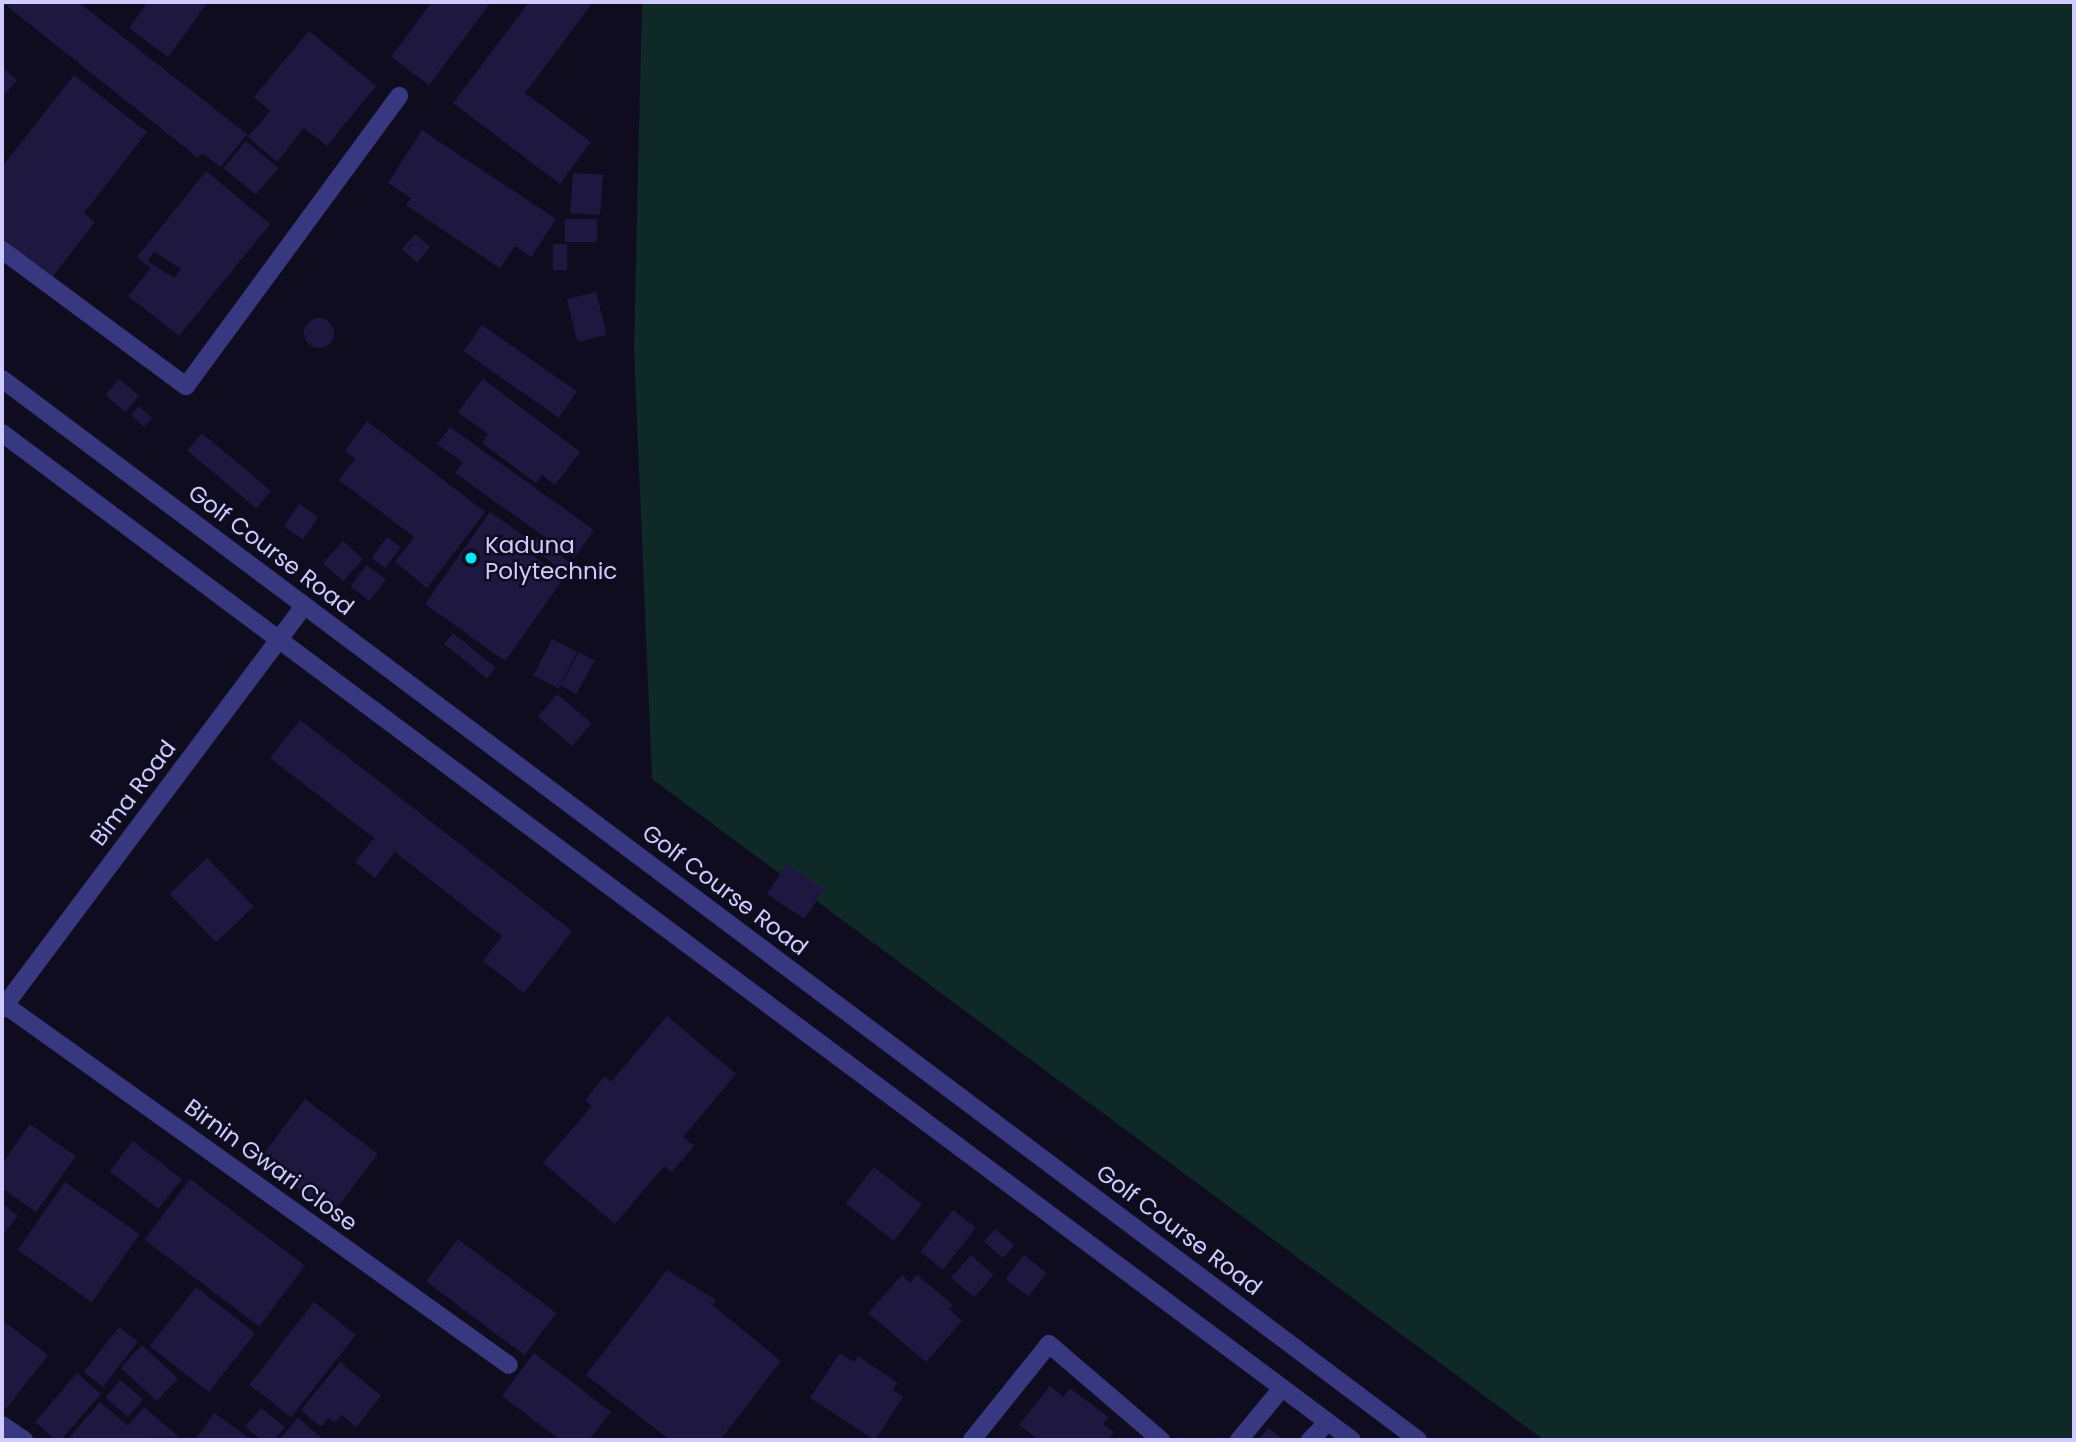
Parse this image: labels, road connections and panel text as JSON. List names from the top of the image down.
{
  "streets": {
    "street": ["Golf Course Road", "Bima Road", "Birnin Gwari Close"]
  },
  "crossings": [
    ["Golf Course Road", "Bima Road"],
    ["Bima Road", "Birnin Gwari Close"]
  ],
  "places": ["Kaduna Polytechnic"]
}
